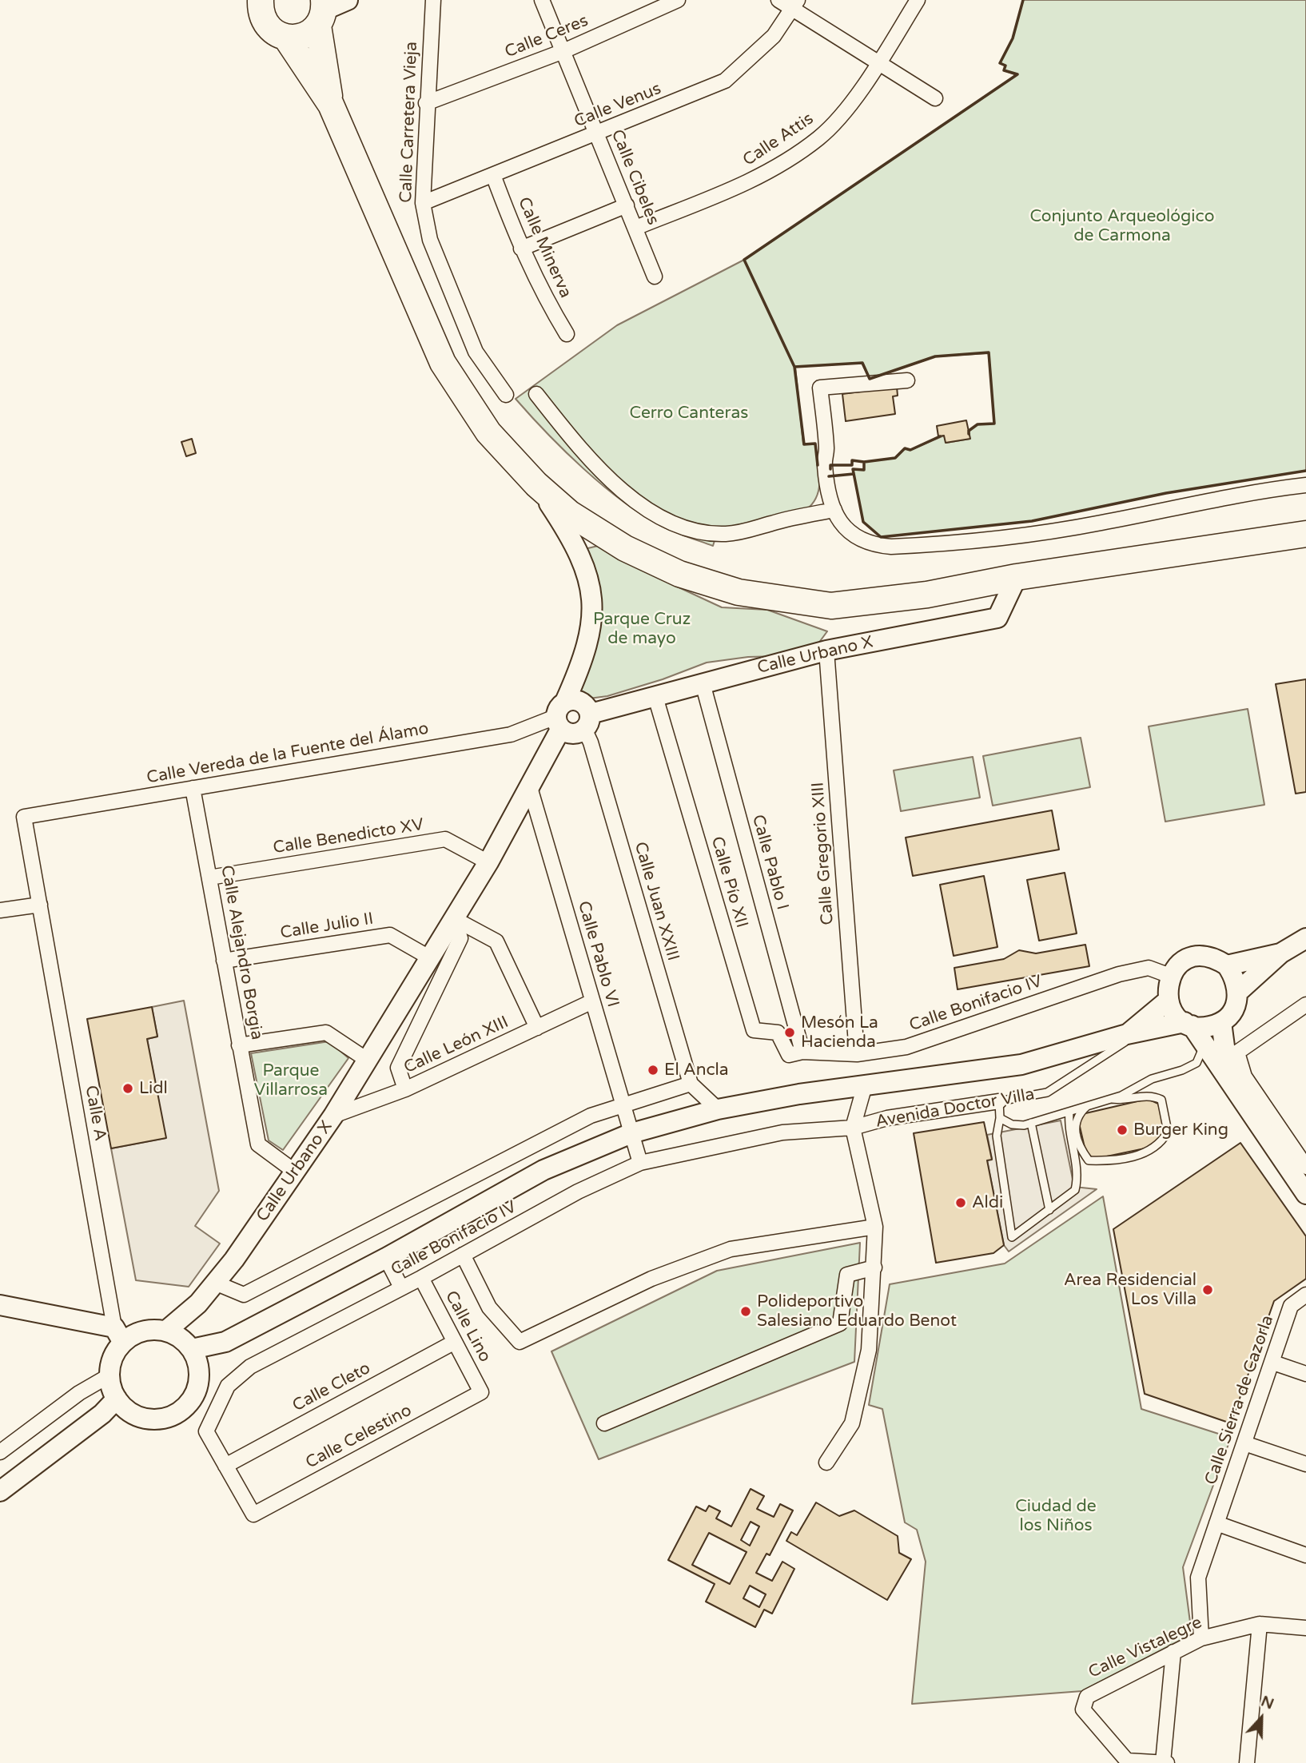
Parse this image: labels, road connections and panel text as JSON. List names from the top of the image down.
{
  "streets": {
    "street": [
      "Calle Ceres",
      "Calle Venus",
      "Calle Carretera Vieja",
      "Calle Attis",
      "Calle Cibeles",
      "Calle Minerva",
      "Calle Urbano X",
      "Calle Vereda de la Fuente del Álamo",
      "Calle Benedicto XV",
      "Calle Gregorio XIII",
      "Calle Pablo I",
      "Calle Pío XII",
      "Calle Juan XXIII",
      "Calle Julio II",
      "Calle Alejandro Borgia",
      "Calle Pablo VI",
      "Calle Bonifacio IV",
      "Calle León XIII",
      "Avenida Doctor Villa",
      "Calle A",
      "Calle Lino",
      "Calle Cleto",
      "Calle Sierra de Cazorla",
      "Calle Celestino",
      "Calle Vistalegre"
    ]
  },
  "crossings": [
    ["Calle Ceres", "Calle Carretera Vieja"],
    ["Calle Ceres", "Calle Cibeles"],
    ["Calle Venus", "Calle Carretera Vieja"],
    ["Calle Venus", "Calle Cibeles"],
    ["Calle Venus", "Calle Minerva"],
    ["Calle Attis", "Calle Cibeles"],
    ["Calle Urbano X", "Calle Vereda de la Fuente del Álamo"],
    ["Calle Urbano X", "Calle Benedicto XV"],
    ["Calle Urbano X", "Calle Gregorio XIII"],
    ["Calle Urbano X", "Calle Pablo I"],
    ["Calle Urbano X", "Calle Pío XII"],
    ["Calle Urbano X", "Calle Juan XXIII"],
    ["Calle Urbano X", "Calle Julio II"],
    ["Calle Urbano X", "Calle Alejandro Borgia"],
    ["Calle Urbano X", "Calle Pablo VI"],
    ["Calle Urbano X", "Calle León XIII"],
    ["Calle Vereda de la Fuente del Álamo", "Calle Alejandro Borgia"],
    ["Calle Vereda de la Fuente del Álamo", "Calle A"],
    ["Calle Benedicto XV", "Calle Alejandro Borgia"],
    ["Calle Gregorio XIII", "Calle Bonifacio IV"],
    ["Calle Pablo I", "Calle Pío XII"],
    ["Calle Pablo I", "Calle Bonifacio IV"],
    ["Calle Pío XII", "Calle Bonifacio IV"],
    ["Calle Julio II", "Calle Alejandro Borgia"],
    ["Calle Pablo VI", "Calle Bonifacio IV"],
    ["Calle Pablo VI", "Calle León XIII"],
    ["Calle Bonifacio IV", "Avenida Doctor Villa"],
    ["Calle Bonifacio IV", "Calle Lino"],
    ["Calle Bonifacio IV", "Calle Cleto"],
    ["Calle Bonifacio IV", "Calle Celestino"],
    ["Calle Lino", "Calle Cleto"],
    ["Calle Lino", "Calle Celestino"],
    ["Calle Sierra de Cazorla", "Calle Vistalegre"]
  ],
  "parks": [
    "Conjunto Arqueológico de Carmona",
    "Cerro Canteras",
    "Parque Cruz de mayo",
    "Parque Villarrosa",
    "Ciudad de los Niños"
  ],
  "places": [
    "Mesón La Hacienda",
    "El Ancla",
    "Lidl",
    "Burger King",
    "Aldi",
    "Area Residencial Los Villa",
    "Polideportivo Salesiano Eduardo Benot"
  ],
  "north": "top"
}
